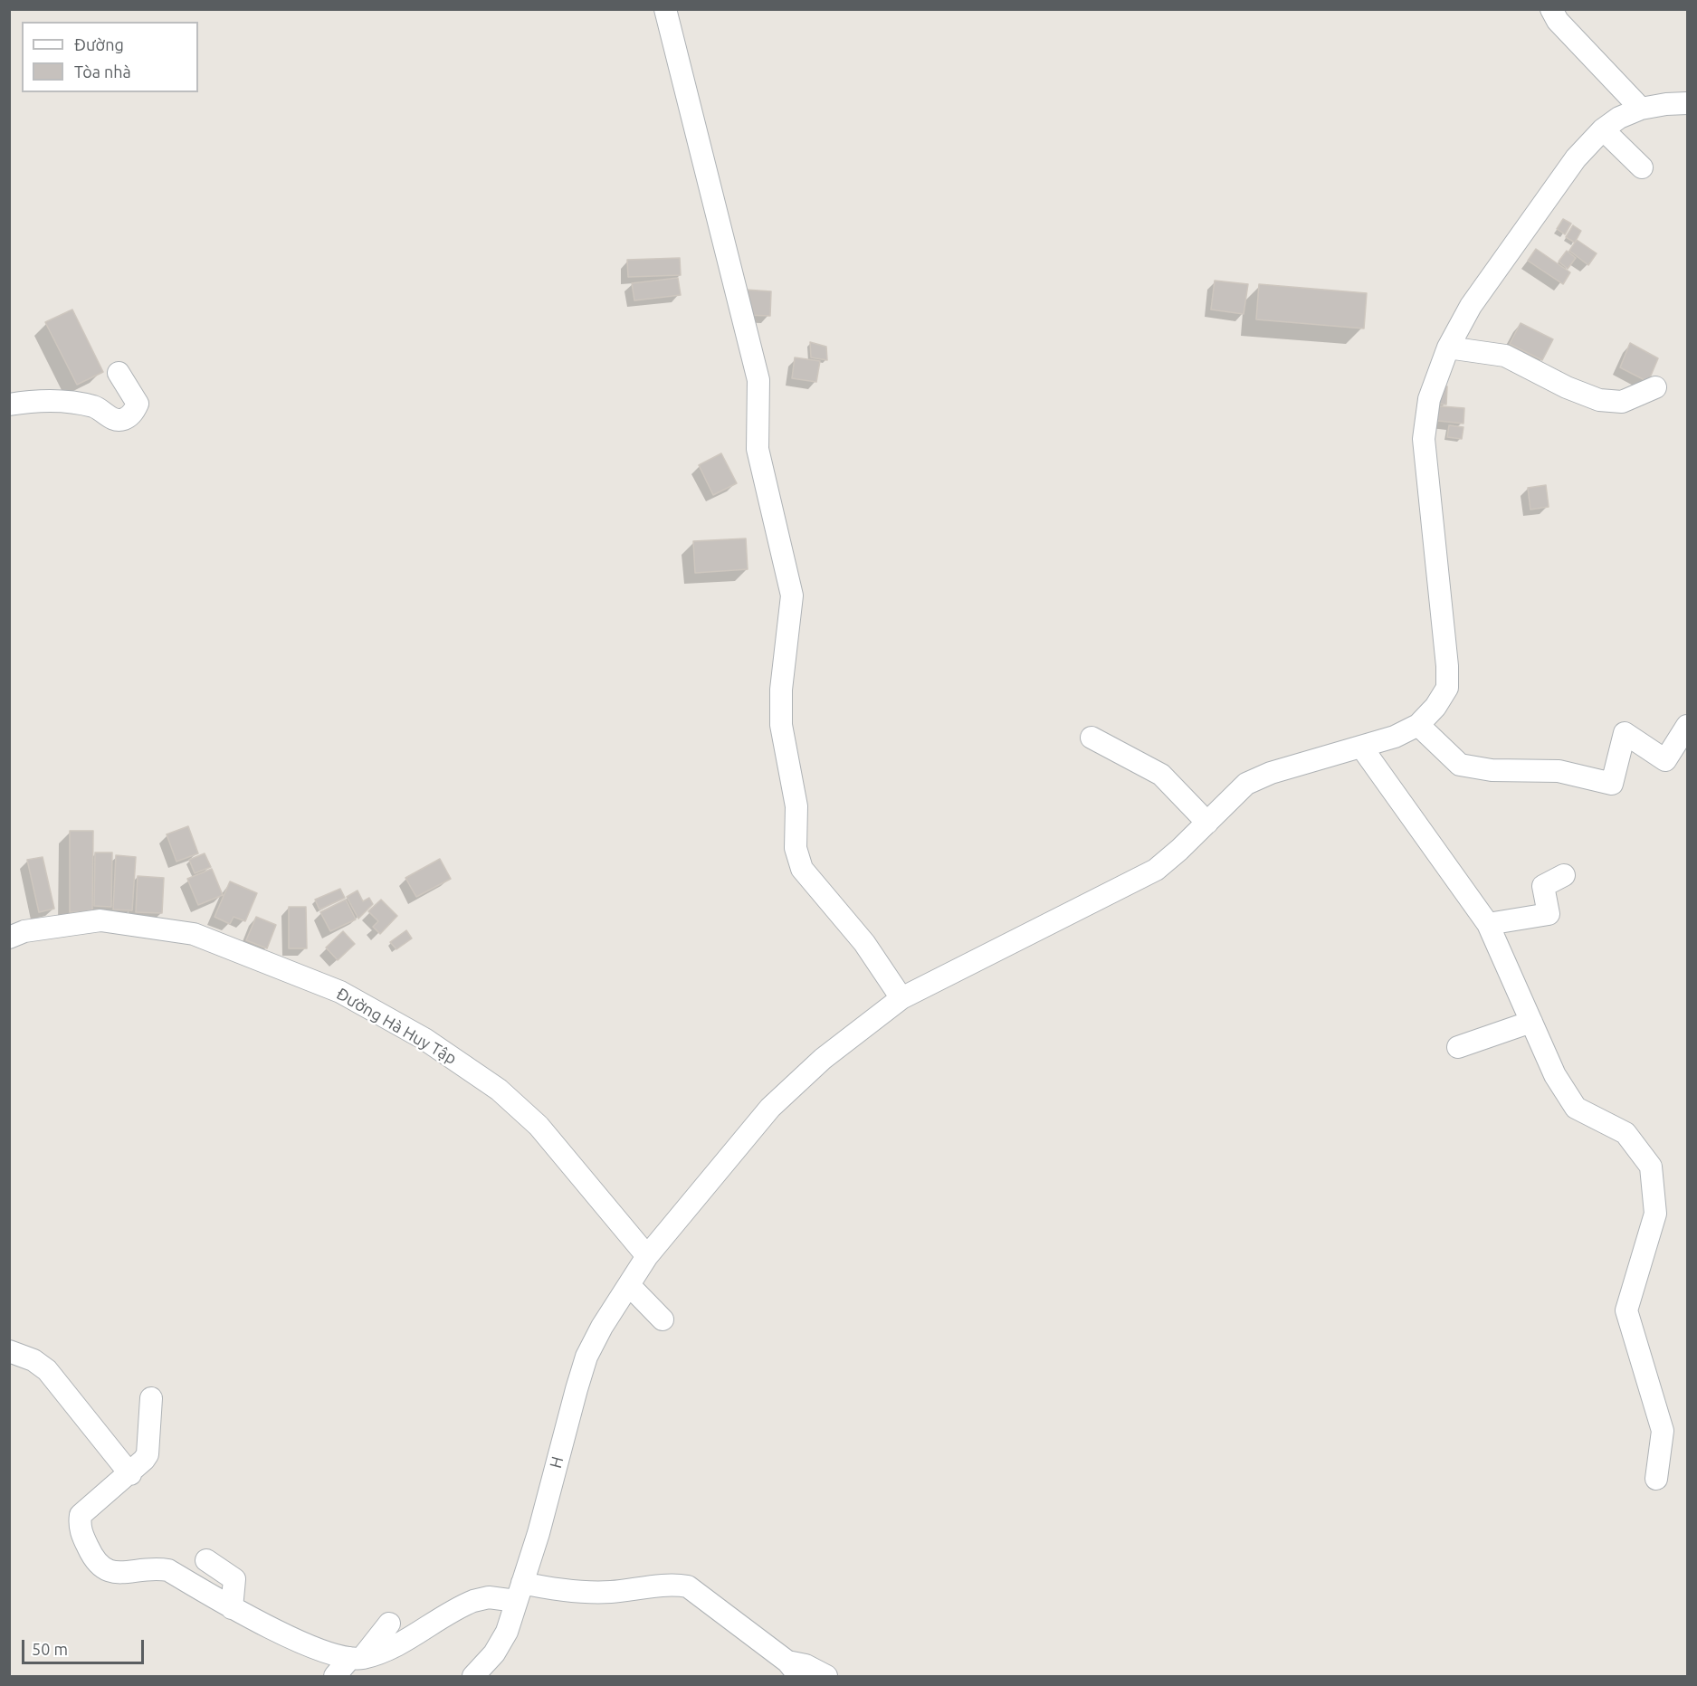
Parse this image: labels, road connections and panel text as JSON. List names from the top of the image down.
{
  "streets": {
    "street": ["Đường Hà Huy Tập", "H"]
  },
  "crossings": [
    ["Đường Hà Huy Tập", "H"]
  ],
  "legend": ["Đường", "Tòa nhà"],
  "scale_bar": "50 m"
}
